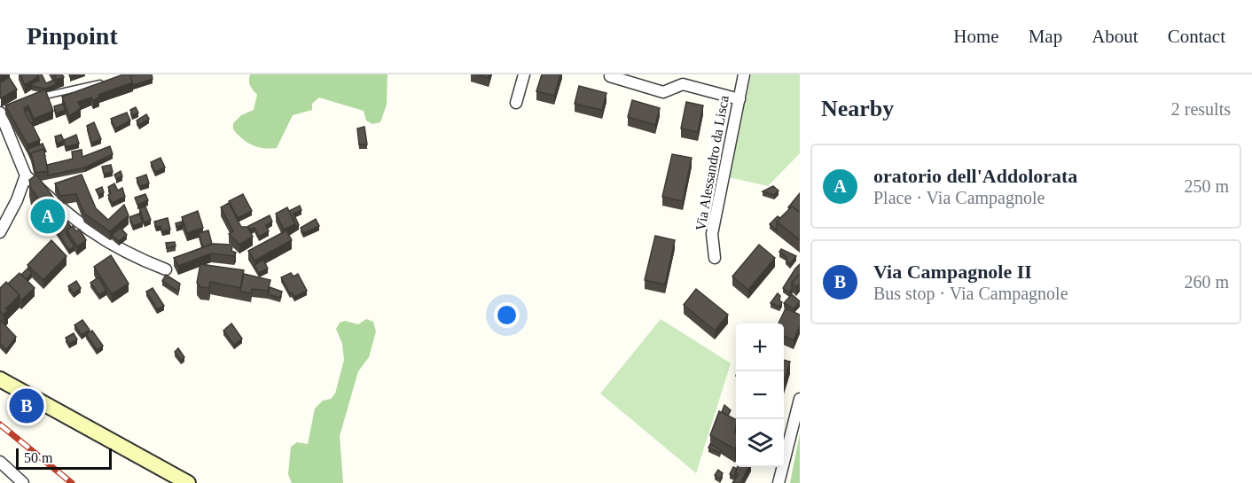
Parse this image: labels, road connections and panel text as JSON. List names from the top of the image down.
{
  "streets": {
    "street": ["Via Alessandro da Lisca"]
  },
  "scale_bar": "50 m",
  "page": {
    "header": "Pinpoint",
    "nav": [
      "Home",
      "Map",
      "About",
      "Contact"
    ],
    "heading": ["Nearby", "2 results"],
    "list": [
      {
        "mark": "A",
        "name": "oratorio dell'Addolorata",
        "note": "Place · Via Campagnole",
        "value": "250 m"
      },
      {
        "mark": "B",
        "name": "Via Campagnole II",
        "note": "Bus stop · Via Campagnole",
        "value": "260 m"
      }
    ],
    "pins": ["A", "B"],
    "map_buttons": ["+", "−"],
    "scale": "50 m"
  }
}
